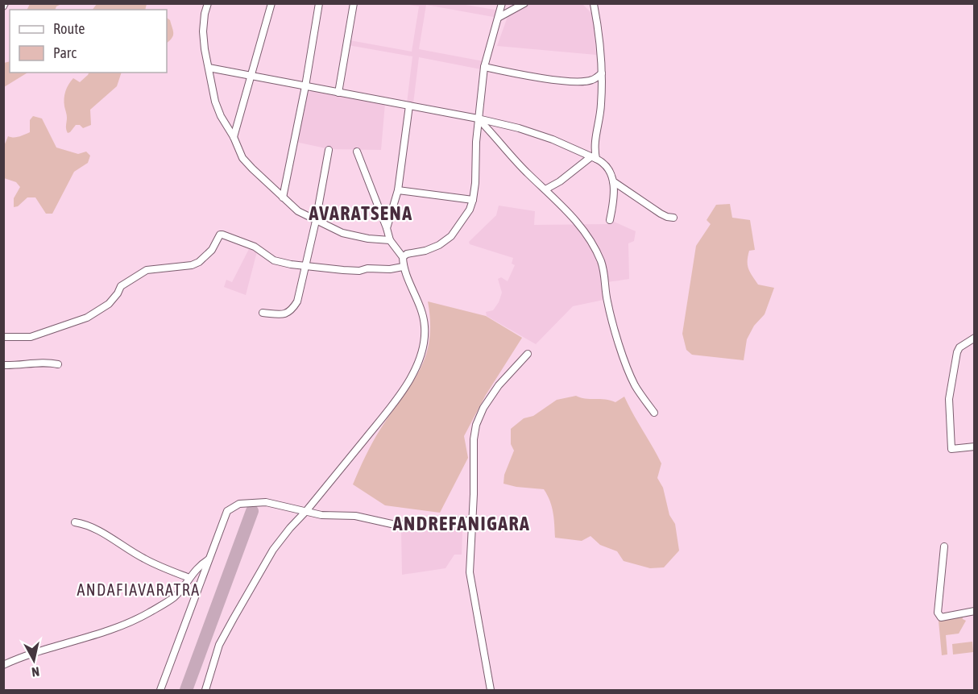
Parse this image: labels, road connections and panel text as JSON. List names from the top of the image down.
{
  "districts": ["AVARATSENA", "ANDREFANIGARA", "ANDAFIAVARATRA"],
  "legend": ["Route", "Parc"],
  "north": "bottom"
}
